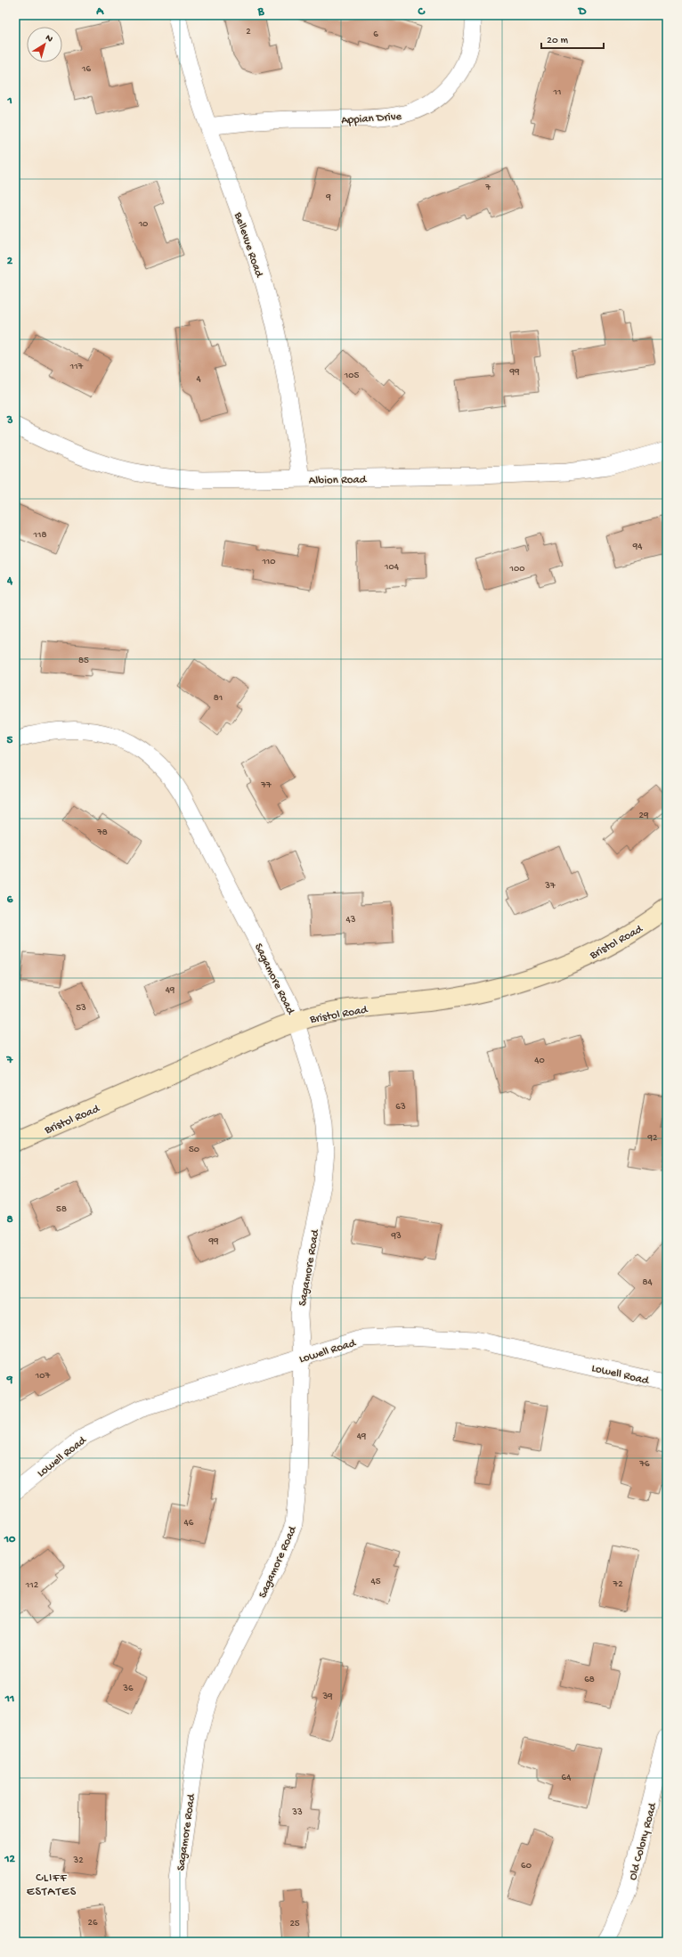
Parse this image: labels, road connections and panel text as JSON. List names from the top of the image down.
{
  "streets": {
    "street": [
      "Appian Drive",
      "Bellevue Road",
      "Albion Road",
      "Bristol Road",
      "Sagamore Road",
      "Lowell Road",
      "Old Colony Road"
    ]
  },
  "crossings": [
    ["Appian Drive", "Bellevue Road"],
    ["Bellevue Road", "Albion Road"],
    ["Bristol Road", "Sagamore Road"],
    ["Sagamore Road", "Lowell Road"]
  ],
  "districts": ["CLIFF ESTATES"],
  "house_numbers": [
    "2",
    "6",
    "16",
    "11",
    "7",
    "9",
    "10",
    "117",
    "99",
    "105",
    "4",
    "118",
    "94",
    "110",
    "104",
    "100",
    "85",
    "81",
    "77",
    "29",
    "78",
    "37",
    "43",
    "49",
    "53",
    "40",
    "63",
    "92",
    "50",
    "58",
    "93",
    "99",
    "84",
    "107",
    "49",
    "76",
    "46",
    "45",
    "72",
    "112",
    "68",
    "36",
    "39",
    "64",
    "33",
    "32",
    "60",
    "26",
    "25"
  ],
  "scale_bar": "20 m",
  "north": "top right",
  "grid": {
    "columns": [
      "A",
      "B",
      "C",
      "D"
    ],
    "rows": [
      "1",
      "2",
      "3",
      "4",
      "5",
      "6",
      "7",
      "8",
      "9",
      "10",
      "11",
      "12"
    ]
  }
}
